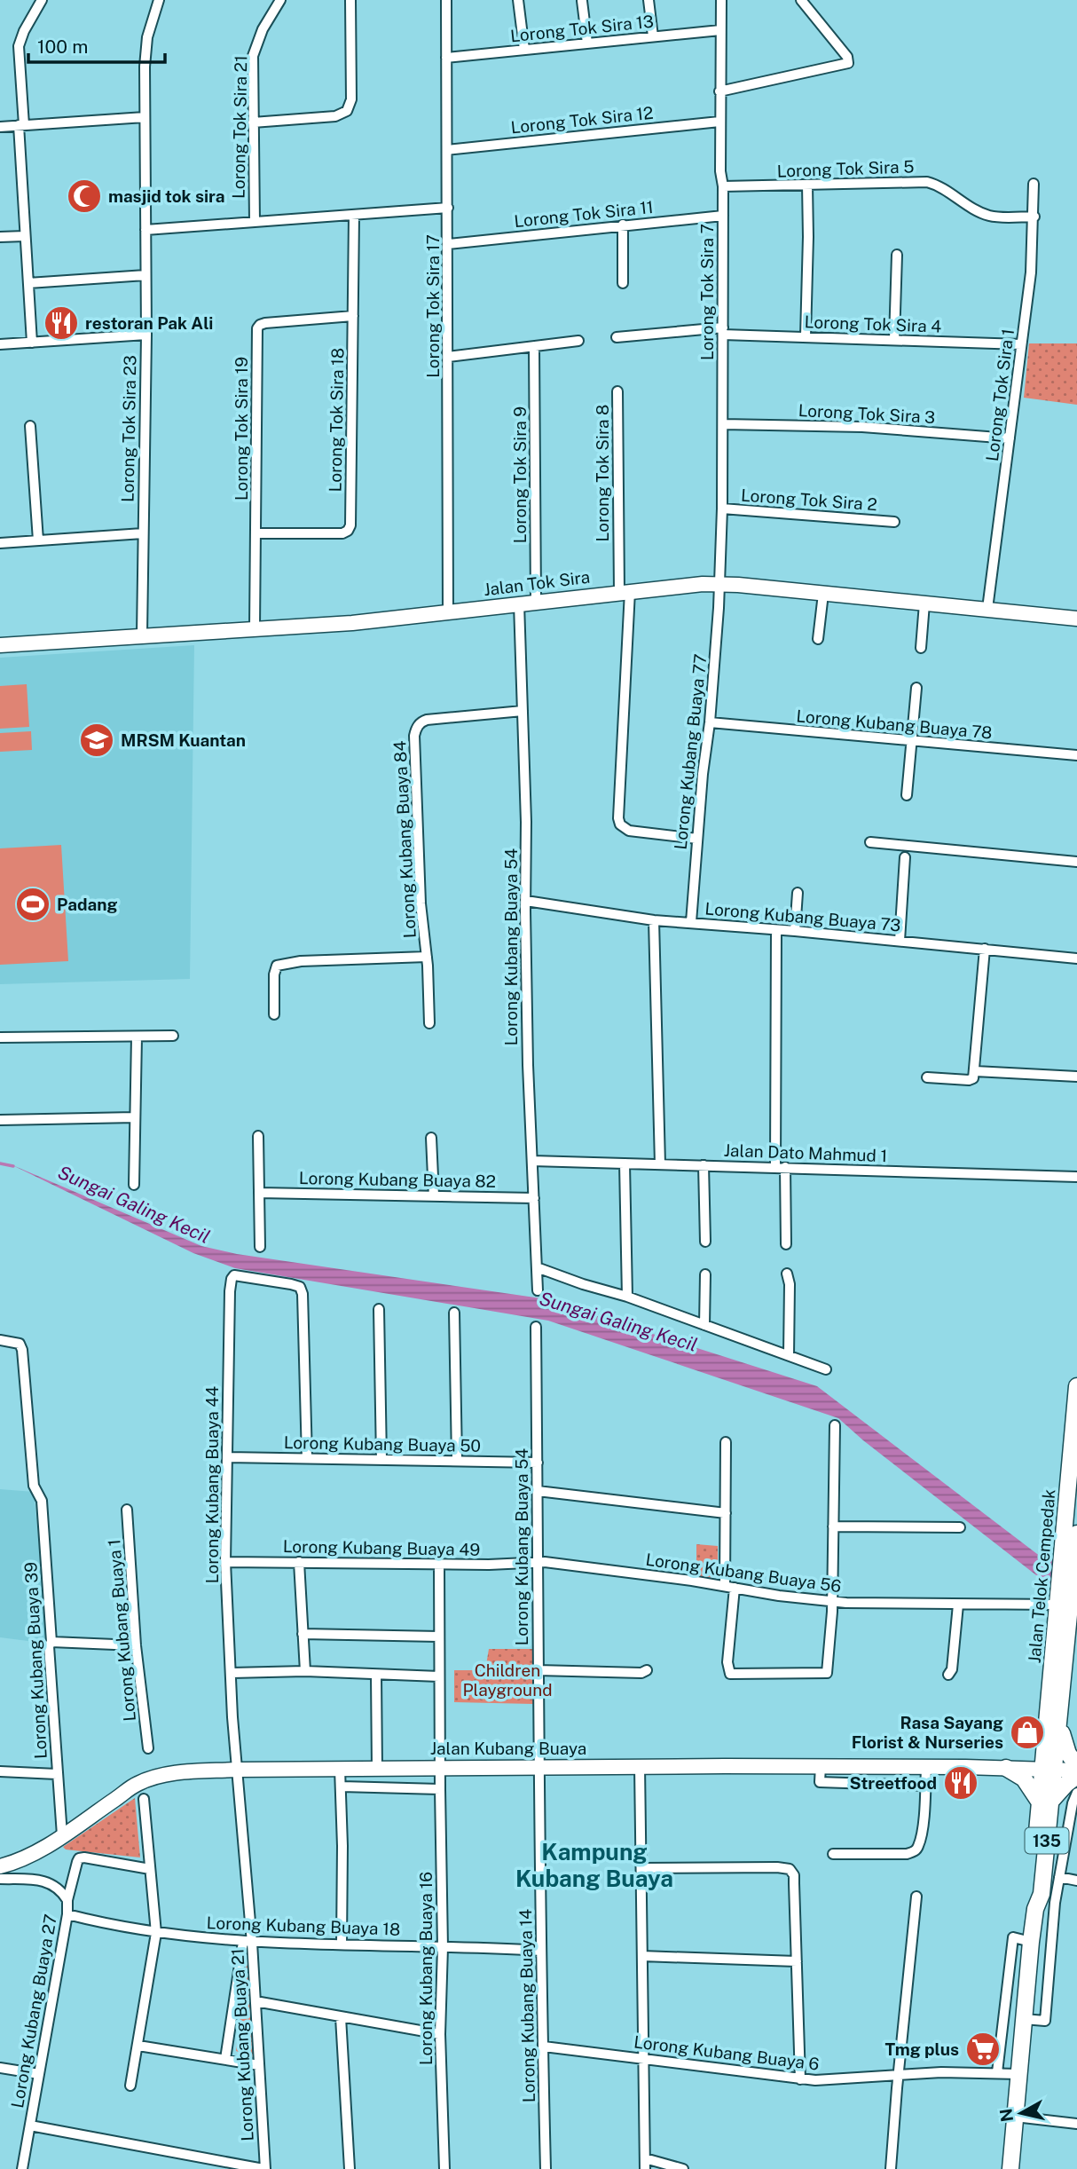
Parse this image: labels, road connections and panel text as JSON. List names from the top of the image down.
{
  "streets": {
    "main road": ["Jalan Telok Cempedak", "135"],
    "street": [
      "Lorong Tok Sira 13",
      "Lorong Tok Sira 12",
      "Lorong Tok Sira 21",
      "Lorong Tok Sira 5",
      "Lorong Tok Sira 11",
      "Lorong Tok Sira 7",
      "Lorong Tok Sira 17",
      "Lorong Tok Sira 4",
      "Lorong Tok Sira 1",
      "Lorong Tok Sira 3",
      "Lorong Tok Sira 18",
      "Lorong Tok Sira 23",
      "Lorong Tok Sira 19",
      "Lorong Tok Sira 8",
      "Lorong Tok Sira 9",
      "Lorong Tok Sira 2",
      "Jalan Tok Sira",
      "Lorong Kubang Buaya 78",
      "Lorong Kubang Buaya 77",
      "Lorong Kubang Buaya 84",
      "Lorong Kubang Buaya 73",
      "Lorong Kubang Buaya 54",
      "Jalan Dato Mahmud 1",
      "Lorong Kubang Buaya 82",
      "Lorong Kubang Buaya 50",
      "Lorong Kubang Buaya 44",
      "Lorong Kubang Buaya 49",
      "Lorong Kubang Buaya 56",
      "Lorong Kubang Buaya 1",
      "Lorong Kubang Buaya 39",
      "Jalan Kubang Buaya",
      "Lorong Kubang Buaya 18",
      "Lorong Kubang Buaya 16",
      "Lorong Kubang Buaya 14",
      "Lorong Kubang Buaya 27",
      "Lorong Kubang Buaya 21",
      "Lorong Kubang Buaya 6"
    ]
  },
  "crossings": [
    ["Lorong Tok Sira 13", "Lorong Tok Sira 7"],
    ["Lorong Tok Sira 13", "Lorong Tok Sira 17"],
    ["Lorong Tok Sira 12", "Lorong Tok Sira 7"],
    ["Lorong Tok Sira 12", "Lorong Tok Sira 17"],
    ["Lorong Tok Sira 5", "Lorong Tok Sira 7"],
    ["Lorong Tok Sira 5", "Lorong Tok Sira 1"],
    ["Lorong Tok Sira 11", "Lorong Tok Sira 7"],
    ["Lorong Tok Sira 11", "Lorong Tok Sira 17"],
    ["Lorong Tok Sira 7", "Lorong Tok Sira 4"],
    ["Lorong Tok Sira 7", "Lorong Tok Sira 3"],
    ["Lorong Tok Sira 7", "Lorong Tok Sira 2"],
    ["Lorong Tok Sira 7", "Jalan Tok Sira"],
    ["Lorong Tok Sira 7", "Lorong Kubang Buaya 77"],
    ["Lorong Tok Sira 17", "Jalan Tok Sira"],
    ["Lorong Tok Sira 4", "Lorong Tok Sira 1"],
    ["Lorong Tok Sira 1", "Lorong Tok Sira 3"],
    ["Lorong Tok Sira 1", "Jalan Tok Sira"],
    ["Lorong Tok Sira 18", "Lorong Tok Sira 19"],
    ["Lorong Tok Sira 23", "Jalan Tok Sira"],
    ["Lorong Tok Sira 19", "Jalan Tok Sira"],
    ["Lorong Tok Sira 8", "Jalan Tok Sira"],
    ["Lorong Tok Sira 8", "Lorong Kubang Buaya 77"],
    ["Lorong Tok Sira 9", "Jalan Tok Sira"],
    ["Jalan Tok Sira", "Lorong Kubang Buaya 77"],
    ["Jalan Tok Sira", "Lorong Kubang Buaya 54"],
    ["Lorong Kubang Buaya 78", "Lorong Kubang Buaya 77"],
    ["Lorong Kubang Buaya 77", "Lorong Kubang Buaya 73"],
    ["Lorong Kubang Buaya 84", "Lorong Kubang Buaya 54"],
    ["Lorong Kubang Buaya 73", "Lorong Kubang Buaya 54"],
    ["Lorong Kubang Buaya 54", "Jalan Dato Mahmud 1"],
    ["Lorong Kubang Buaya 54", "Lorong Kubang Buaya 82"],
    ["Lorong Kubang Buaya 54", "Lorong Kubang Buaya 50"],
    ["Lorong Kubang Buaya 54", "Lorong Kubang Buaya 49"],
    ["Lorong Kubang Buaya 54", "Lorong Kubang Buaya 56"],
    ["Lorong Kubang Buaya 54", "Jalan Kubang Buaya"],
    ["Lorong Kubang Buaya 54", "Lorong Kubang Buaya 14"],
    ["Lorong Kubang Buaya 50", "Lorong Kubang Buaya 44"],
    ["Lorong Kubang Buaya 44", "Lorong Kubang Buaya 49"],
    ["Lorong Kubang Buaya 44", "Jalan Kubang Buaya"],
    ["Lorong Kubang Buaya 44", "Lorong Kubang Buaya 21"],
    ["Lorong Kubang Buaya 49", "Lorong Kubang Buaya 56"],
    ["Lorong Kubang Buaya 49", "Lorong Kubang Buaya 16"],
    ["Lorong Kubang Buaya 56", "Jalan Telok Cempedak"],
    ["Jalan Telok Cempedak", "Jalan Kubang Buaya"],
    ["Jalan Telok Cempedak", "135"],
    ["Lorong Kubang Buaya 39", "Jalan Kubang Buaya"],
    ["Jalan Kubang Buaya", "135"],
    ["Jalan Kubang Buaya", "Lorong Kubang Buaya 16"],
    ["Jalan Kubang Buaya", "Lorong Kubang Buaya 14"],
    ["Jalan Kubang Buaya", "Lorong Kubang Buaya 21"],
    ["135", "Lorong Kubang Buaya 6"],
    ["Lorong Kubang Buaya 18", "Lorong Kubang Buaya 16"],
    ["Lorong Kubang Buaya 18", "Lorong Kubang Buaya 14"],
    ["Lorong Kubang Buaya 18", "Lorong Kubang Buaya 27"],
    ["Lorong Kubang Buaya 18", "Lorong Kubang Buaya 21"],
    ["Lorong Kubang Buaya 14", "Lorong Kubang Buaya 6"]
  ],
  "districts": ["Kampung Kubang Buaya"],
  "water": ["Sungai Galing Kecil"],
  "parks": ["Children Playground"],
  "places": {
    "mosque": ["masjid tok sira"],
    "restaurant": ["restoran Pak Ali", "Streetfood"],
    "school or university": ["MRSM Kuantan"],
    "sports": ["Padang"],
    "shop": ["Rasa Sayang Florist & Nurseries"],
    "supermarket": ["Tmg plus"]
  },
  "scale_bar": "100 m",
  "north": "left"
}
